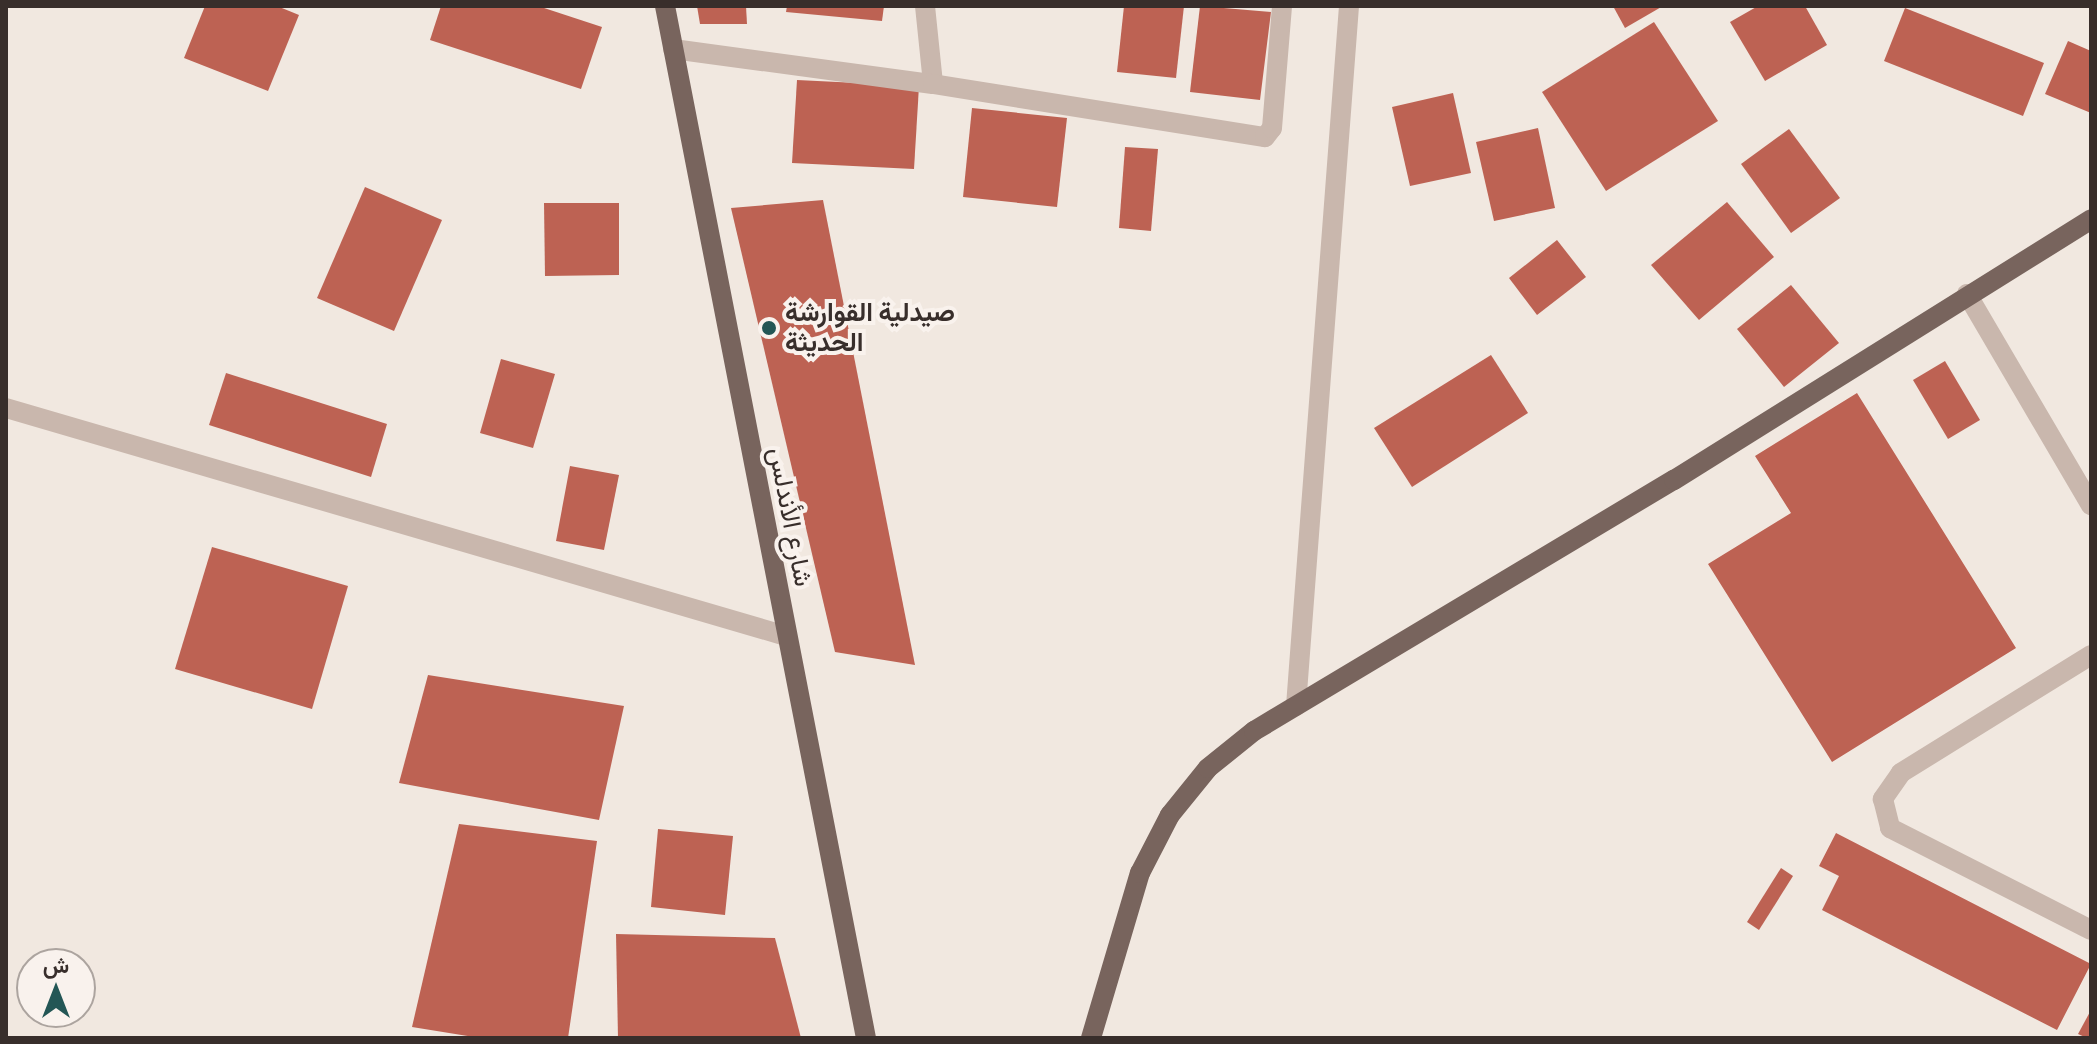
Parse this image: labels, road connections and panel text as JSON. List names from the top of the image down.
{
  "streets": {
    "main road": ["شارع الأندلس"]
  },
  "places": ["صيدلية القوارشة الحديثة"],
  "north": "top"
}
